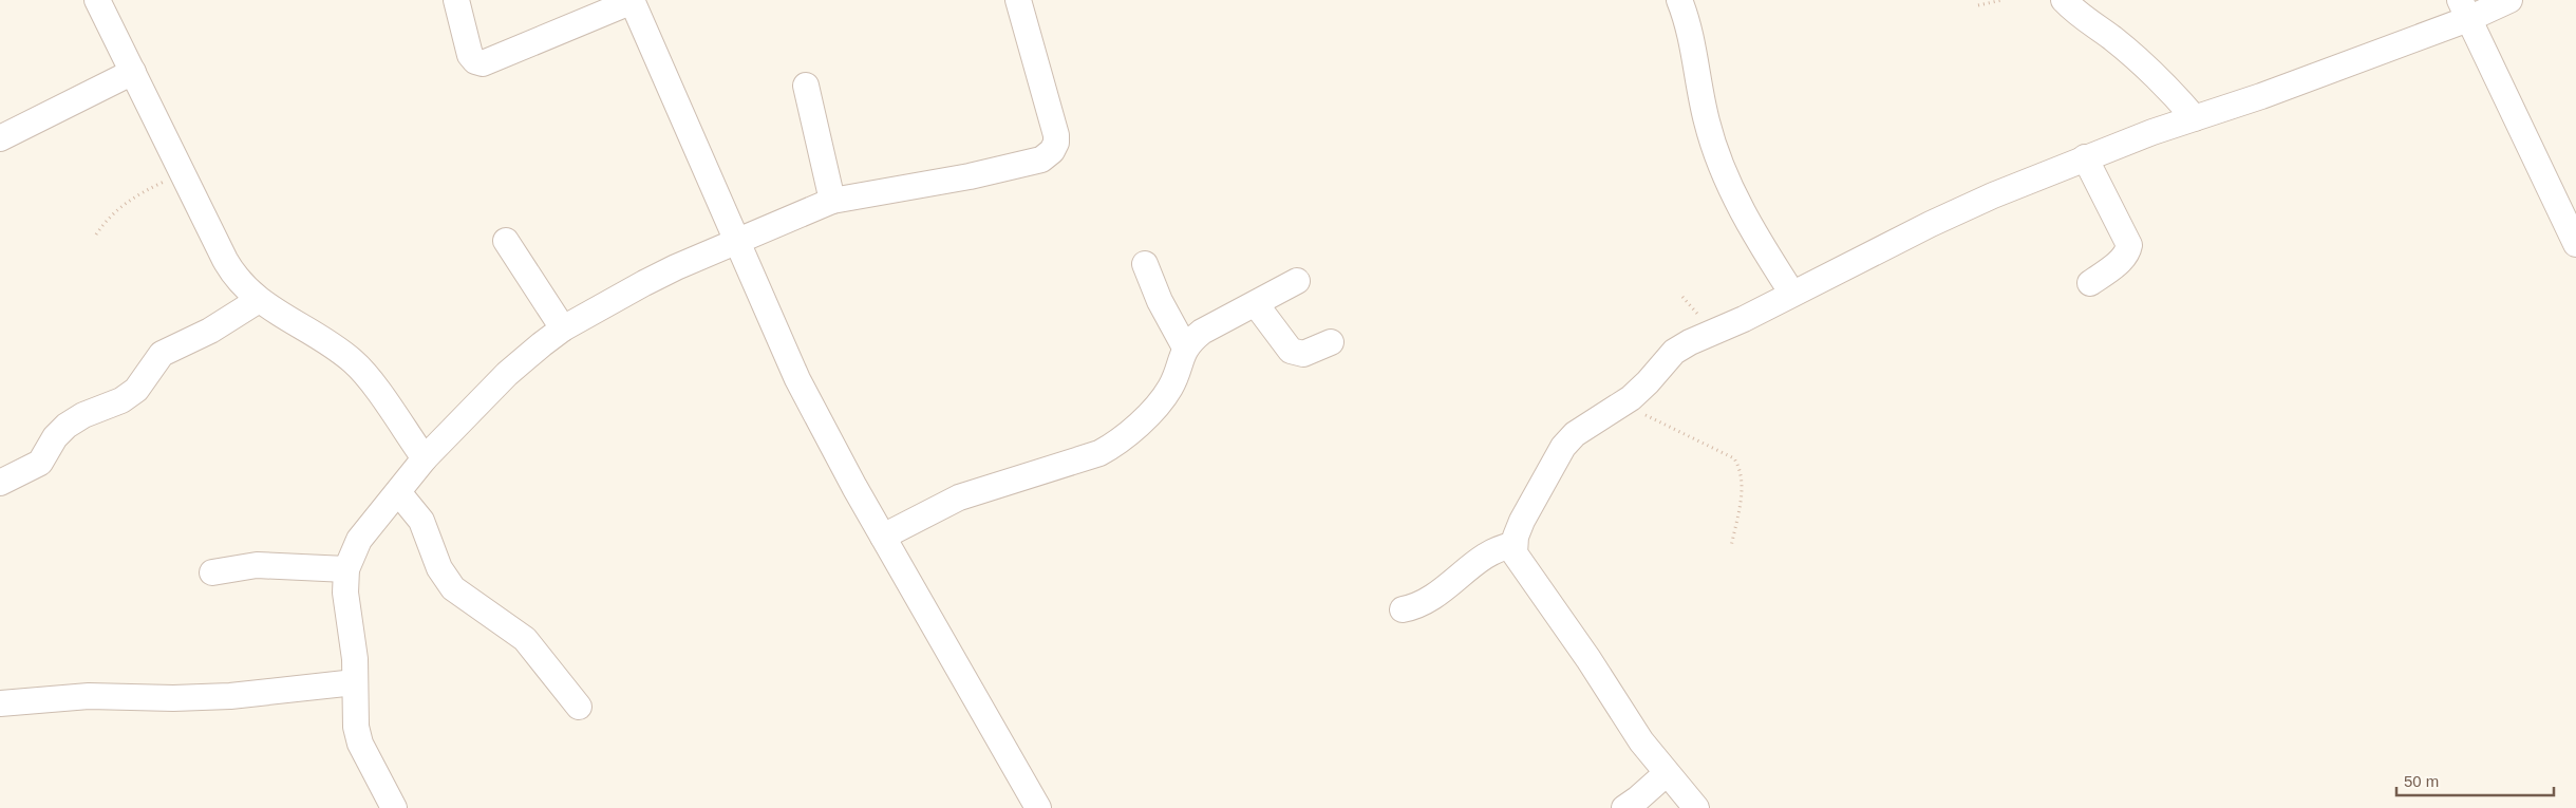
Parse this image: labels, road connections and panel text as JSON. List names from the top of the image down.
{
  "scale_bar": "50 m"
}
